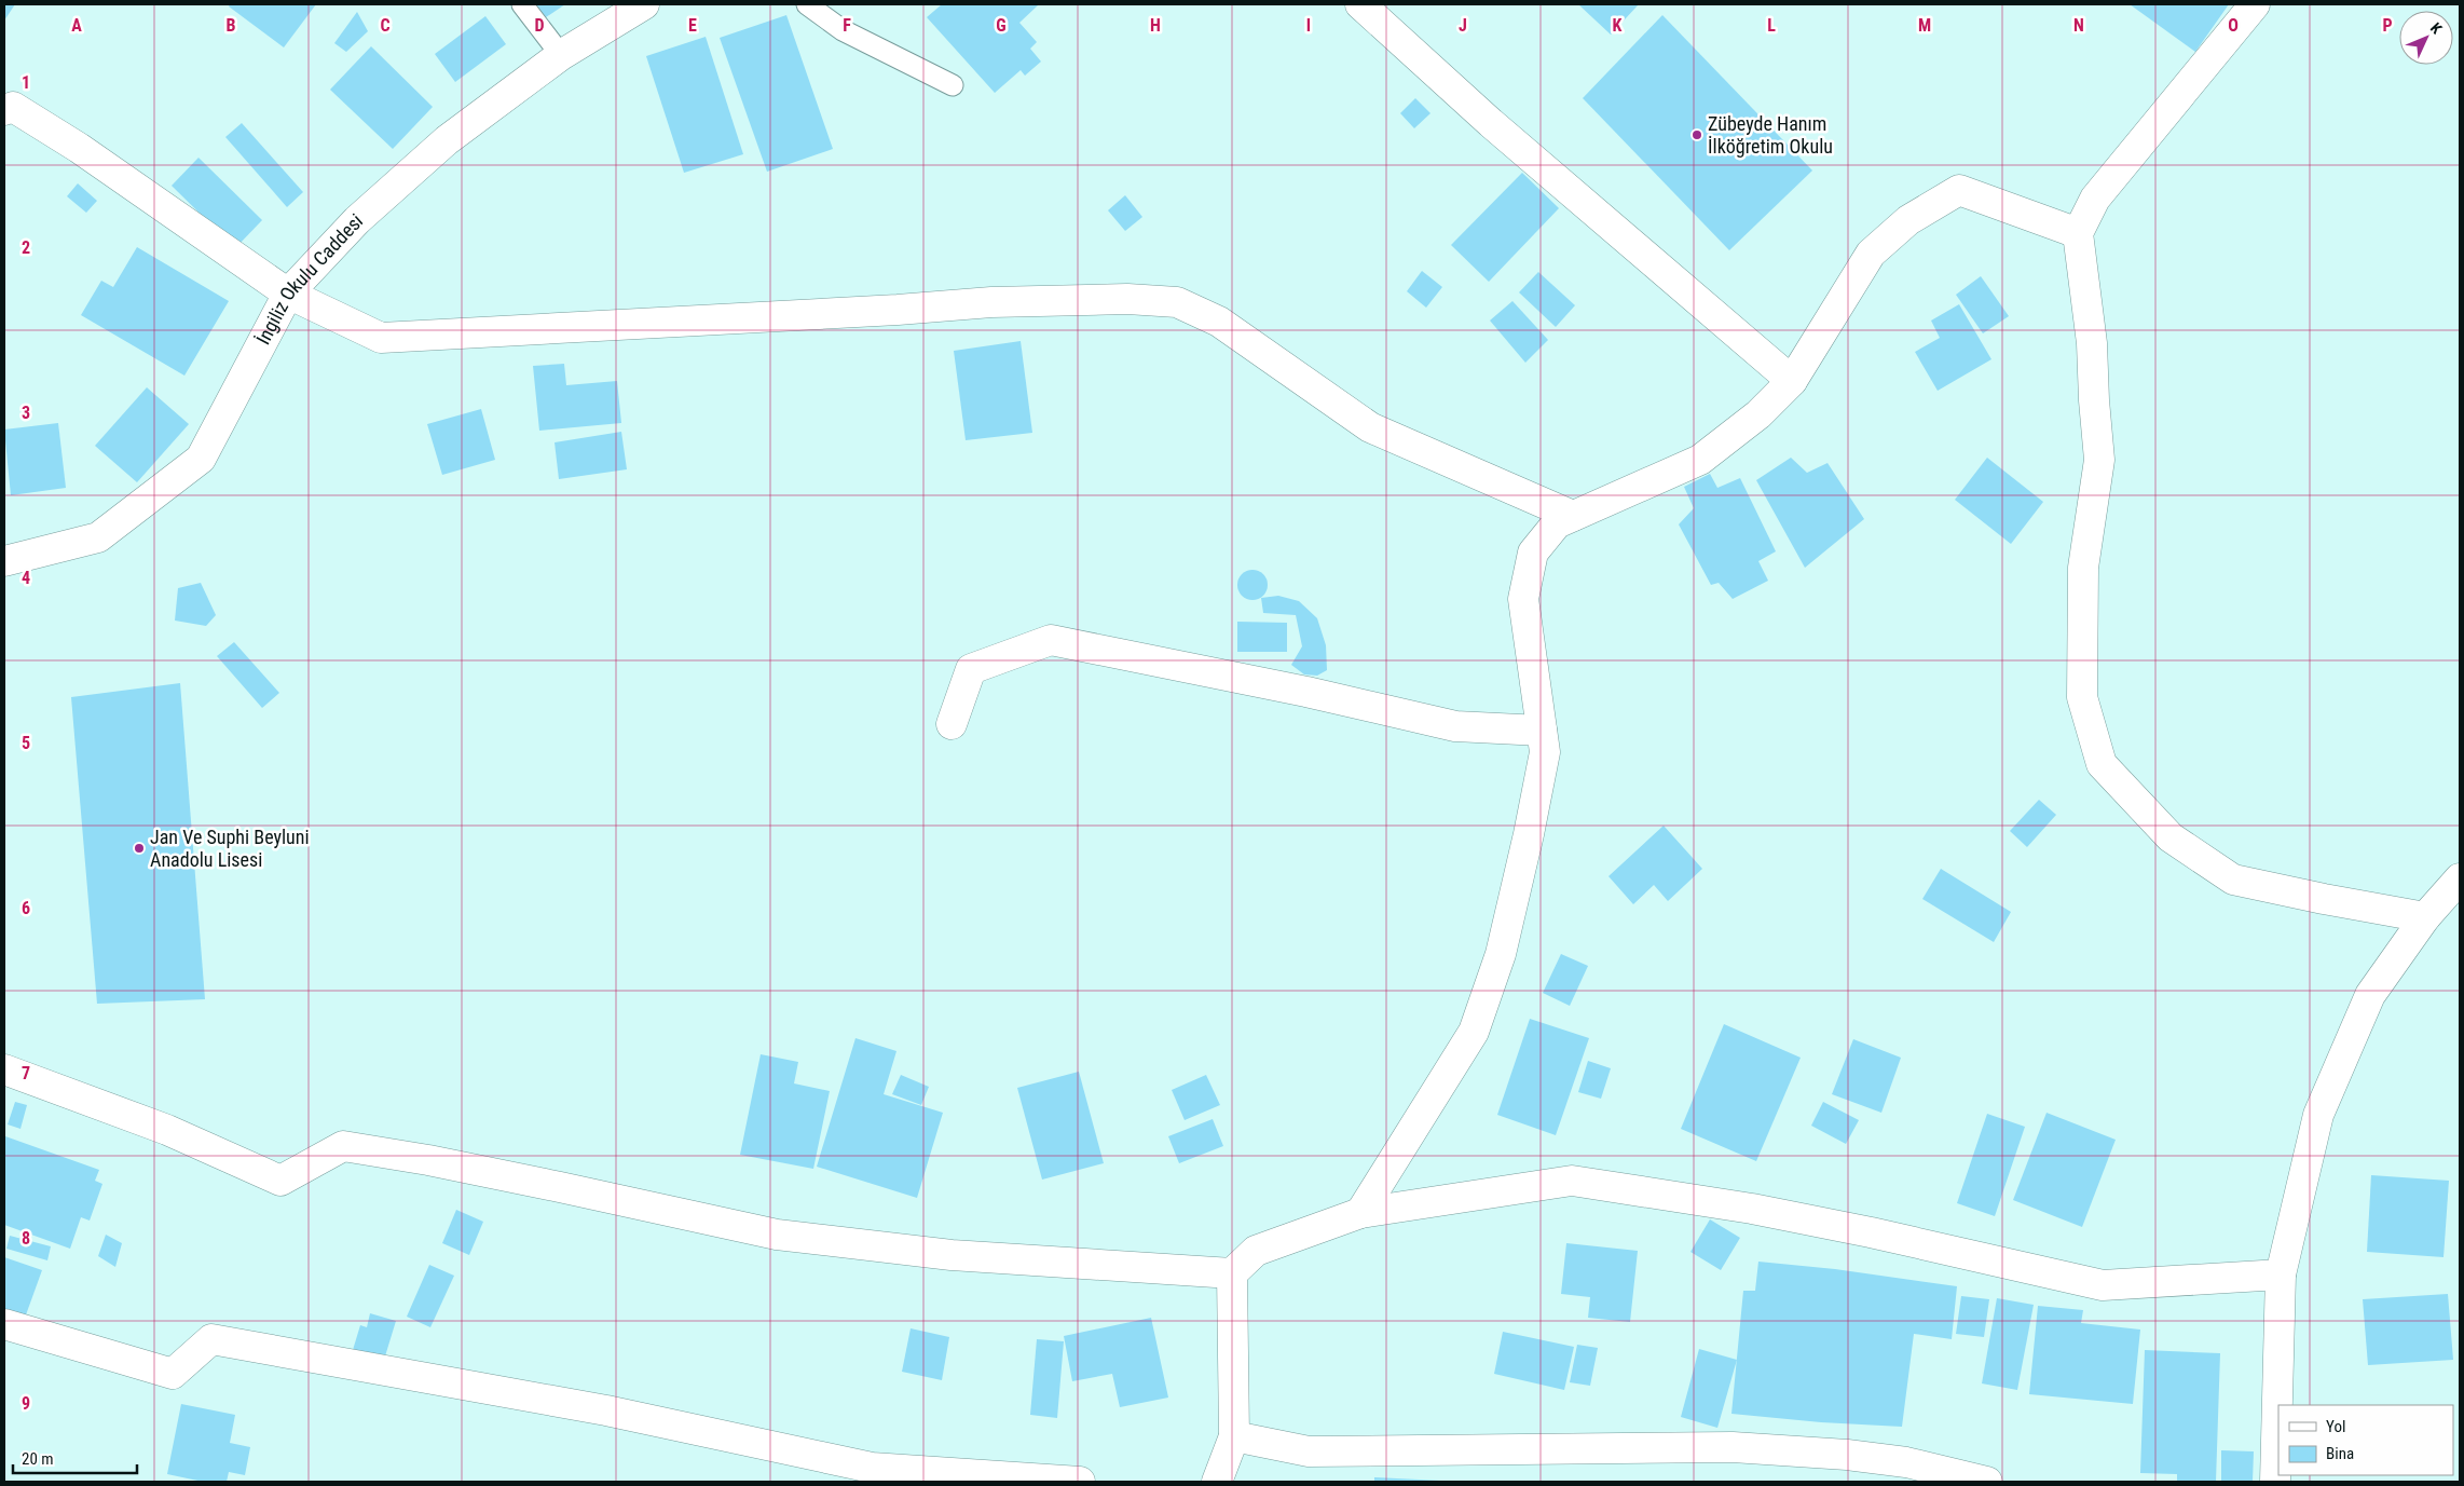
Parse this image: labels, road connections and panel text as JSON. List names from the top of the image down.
{
  "streets": {
    "street": ["İngiliz Okulu Caddesi"]
  },
  "places": ["Zübeyde Hanım İlköğretim Okulu", "Jan Ve Suphi Beyluni Anadolu Lisesi"],
  "legend": ["Yol", "Bina"],
  "scale_bar": "20 m",
  "north": "top right",
  "grid": {
    "columns": [
      "A",
      "B",
      "C",
      "D",
      "E",
      "F",
      "G",
      "H",
      "I",
      "J",
      "K",
      "L",
      "M",
      "N",
      "O",
      "P"
    ],
    "rows": [
      "1",
      "2",
      "3",
      "4",
      "5",
      "6",
      "7",
      "8",
      "9"
    ]
  }
}
